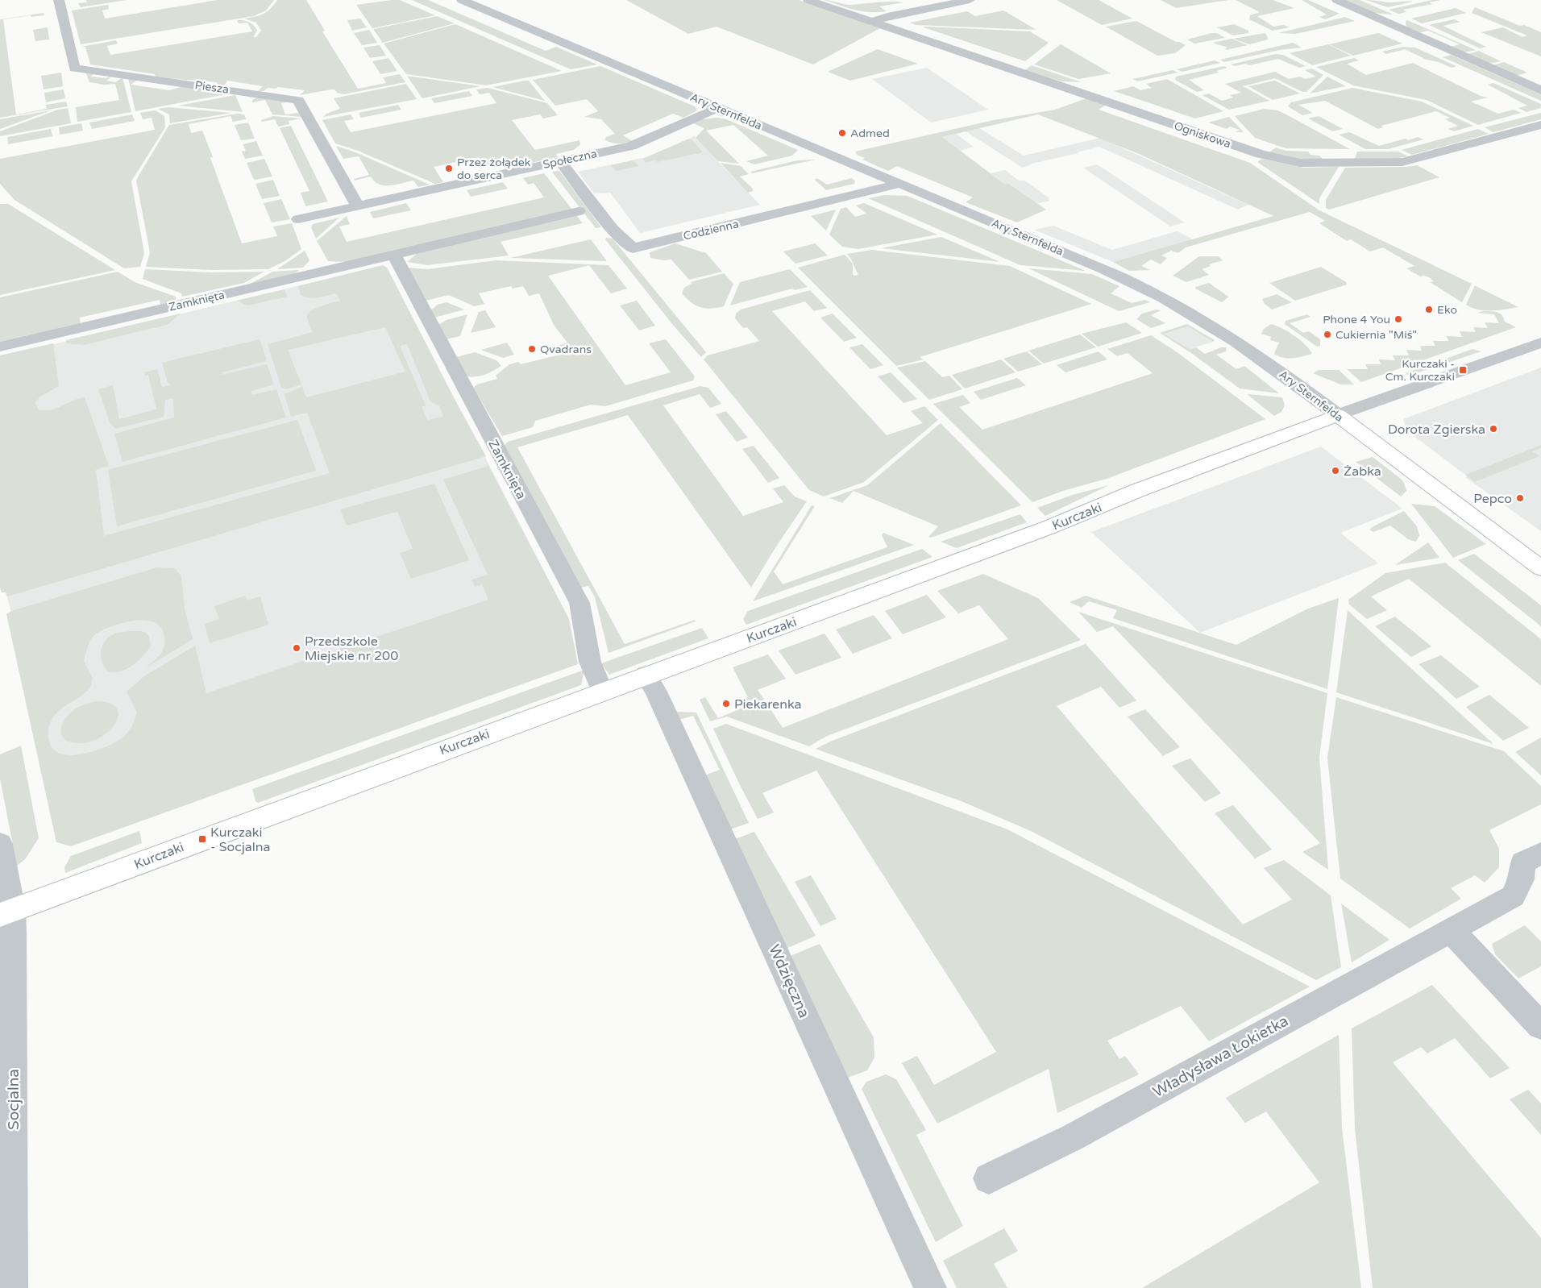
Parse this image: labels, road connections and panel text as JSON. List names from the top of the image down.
{
  "streets": {
    "street": [
      "Piesza",
      "Ary Sternfelda",
      "Ogniskowa",
      "Społeczna",
      "Codzienna",
      "Zamknięta",
      "Kurczaki",
      "Wdzięczna",
      "Władysława Łokietka",
      "Socjalna"
    ]
  },
  "crossings": [
    ["Piesza", "Społeczna"],
    ["Ary Sternfelda", "Społeczna"],
    ["Ary Sternfelda", "Codzienna"],
    ["Ary Sternfelda", "Kurczaki"],
    ["Społeczna", "Codzienna"],
    ["Zamknięta", "Kurczaki"],
    ["Kurczaki", "Wdzięczna"],
    ["Kurczaki", "Socjalna"]
  ],
  "places": {
    "other": [
      "Admed",
      "Przez żołądek do serca",
      "Eko",
      "Phone 4 You",
      "Cukiernia \"Miś\"",
      "Qvadrans",
      "Dorota Zgierska",
      "Żabka",
      "Pepco",
      "Przedszkole Miejskie nr 200",
      "Piekarenka"
    ],
    "transit": ["Kurczaki - Cm. Kurczaki", "Kurczaki - Socjalna"]
  }
}
